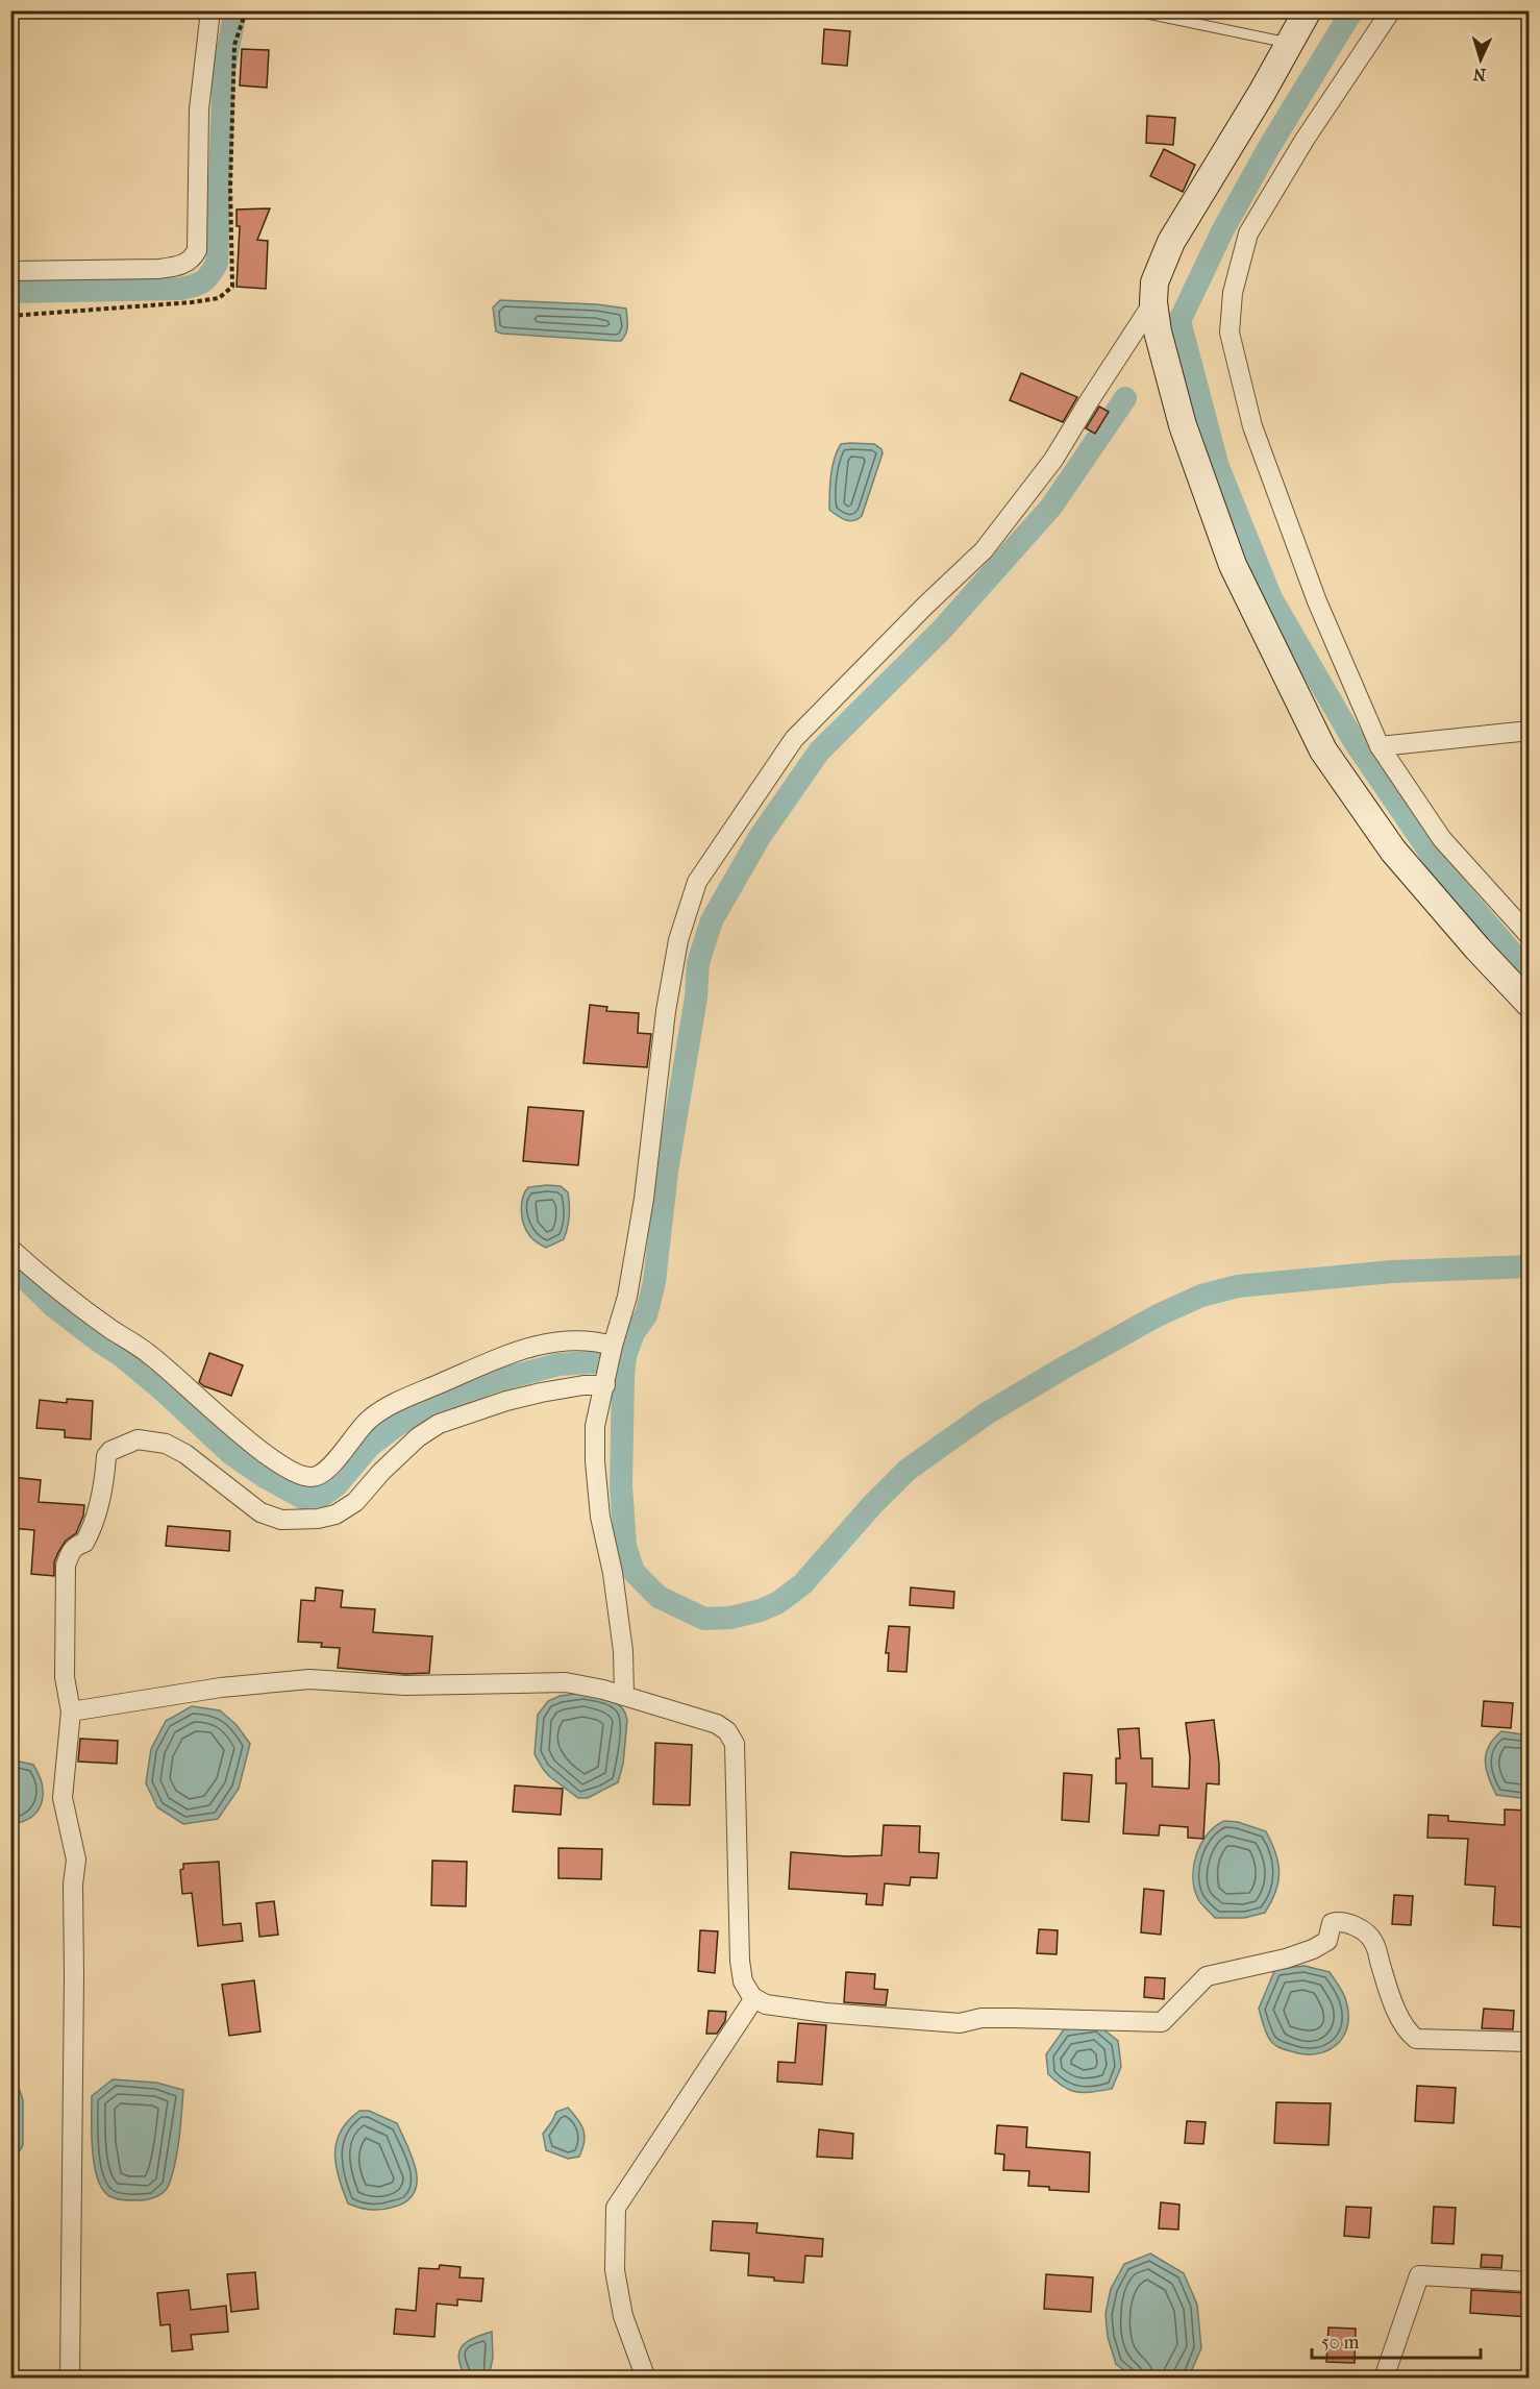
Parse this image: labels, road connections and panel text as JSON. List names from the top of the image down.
{
  "scale_bar": "50 m",
  "north": "bottom"
}
